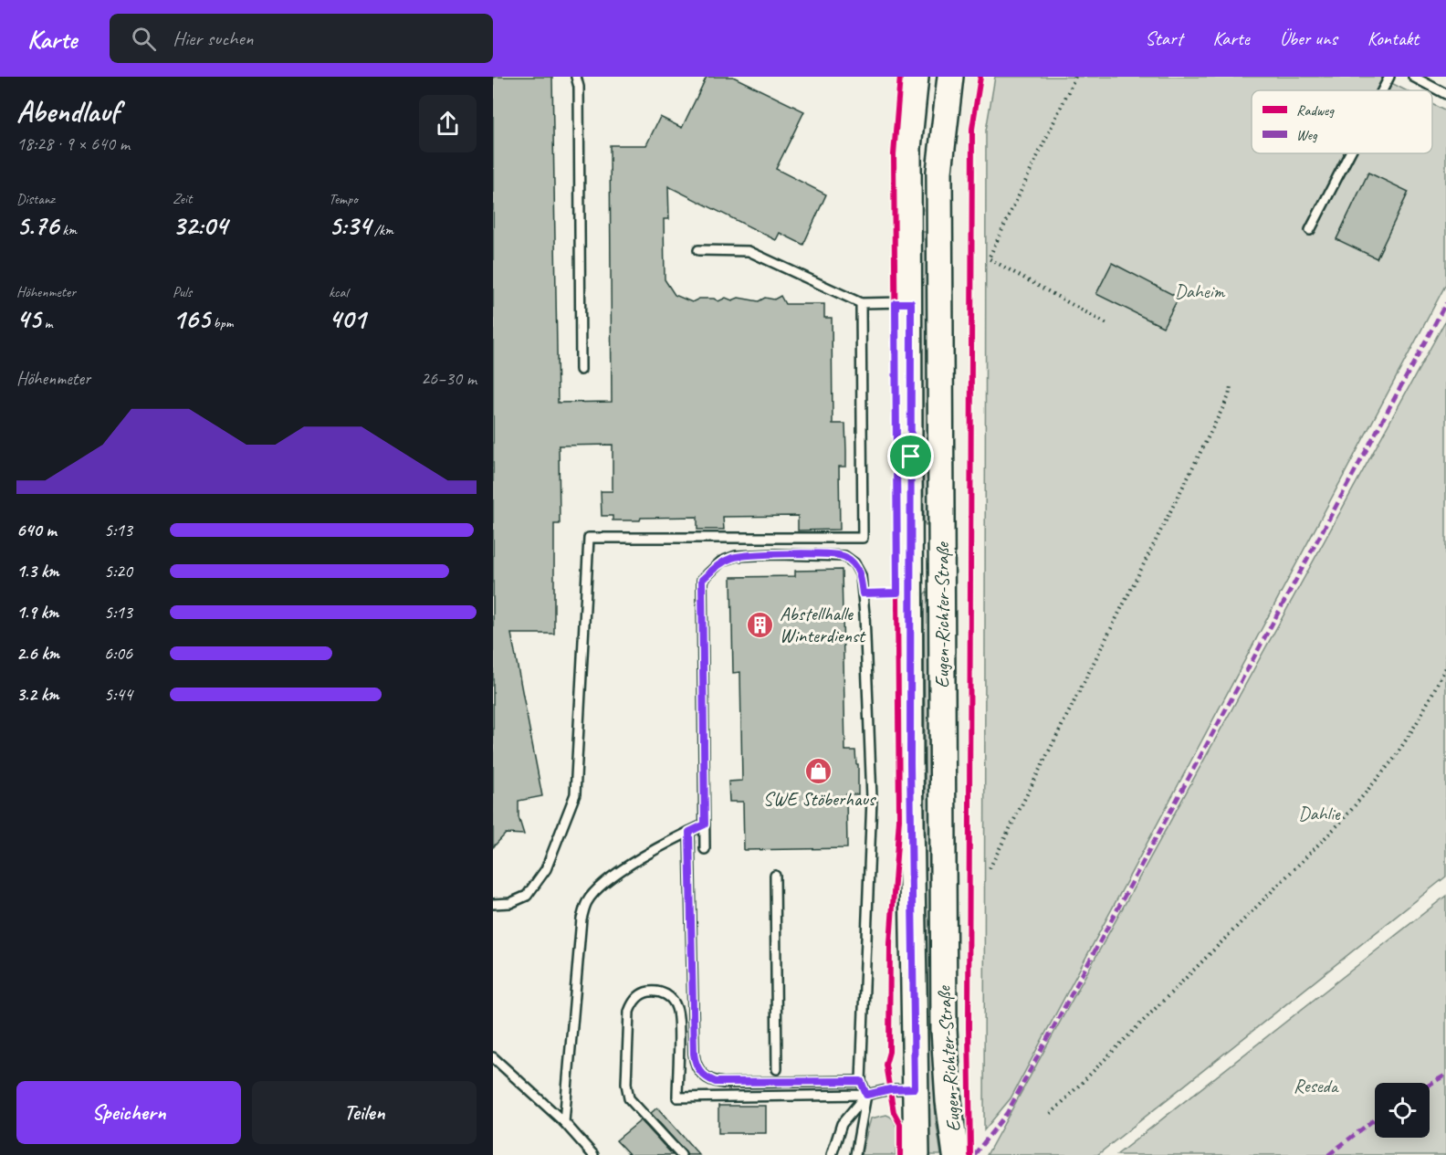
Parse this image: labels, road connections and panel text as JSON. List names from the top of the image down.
{
  "streets": {
    "main road": ["Eugen-Richter-Straße"]
  },
  "parks": ["Daheim", "Dahlie", "Reseda"],
  "places": {
    "building": ["Abstellhalle Winterdienst"],
    "shop": ["SWE Stöberhaus"]
  },
  "legend": ["Radweg", "Weg"],
  "page": {
    "header": "Karte",
    "search": "Hier suchen",
    "nav": [
      "Start",
      "Karte",
      "Über uns",
      "Kontakt"
    ],
    "heading": ["Abendlauf", "18:28 · 9 × 640 m"],
    "stats": [
      ["Distanz", "5.76 km"],
      ["Zeit", "32:04"],
      ["Tempo", "5:34 /km"],
      ["Höhenmeter", "45 m"],
      ["Puls", "165 bpm"],
      ["kcal", "401"]
    ],
    "chart": ["Höhenmeter", "26–30 m"],
    "list": [
      {
        "name": "640 m",
        "note": "5:13"
      },
      {
        "name": "1.3 km",
        "note": "5:20"
      },
      {
        "name": "1.9 km",
        "note": "5:13"
      },
      {
        "name": "2.6 km",
        "note": "6:06"
      },
      {
        "name": "3.2 km",
        "note": "5:44"
      }
    ],
    "buttons": ["Speichern", "Teilen"]
  }
}
